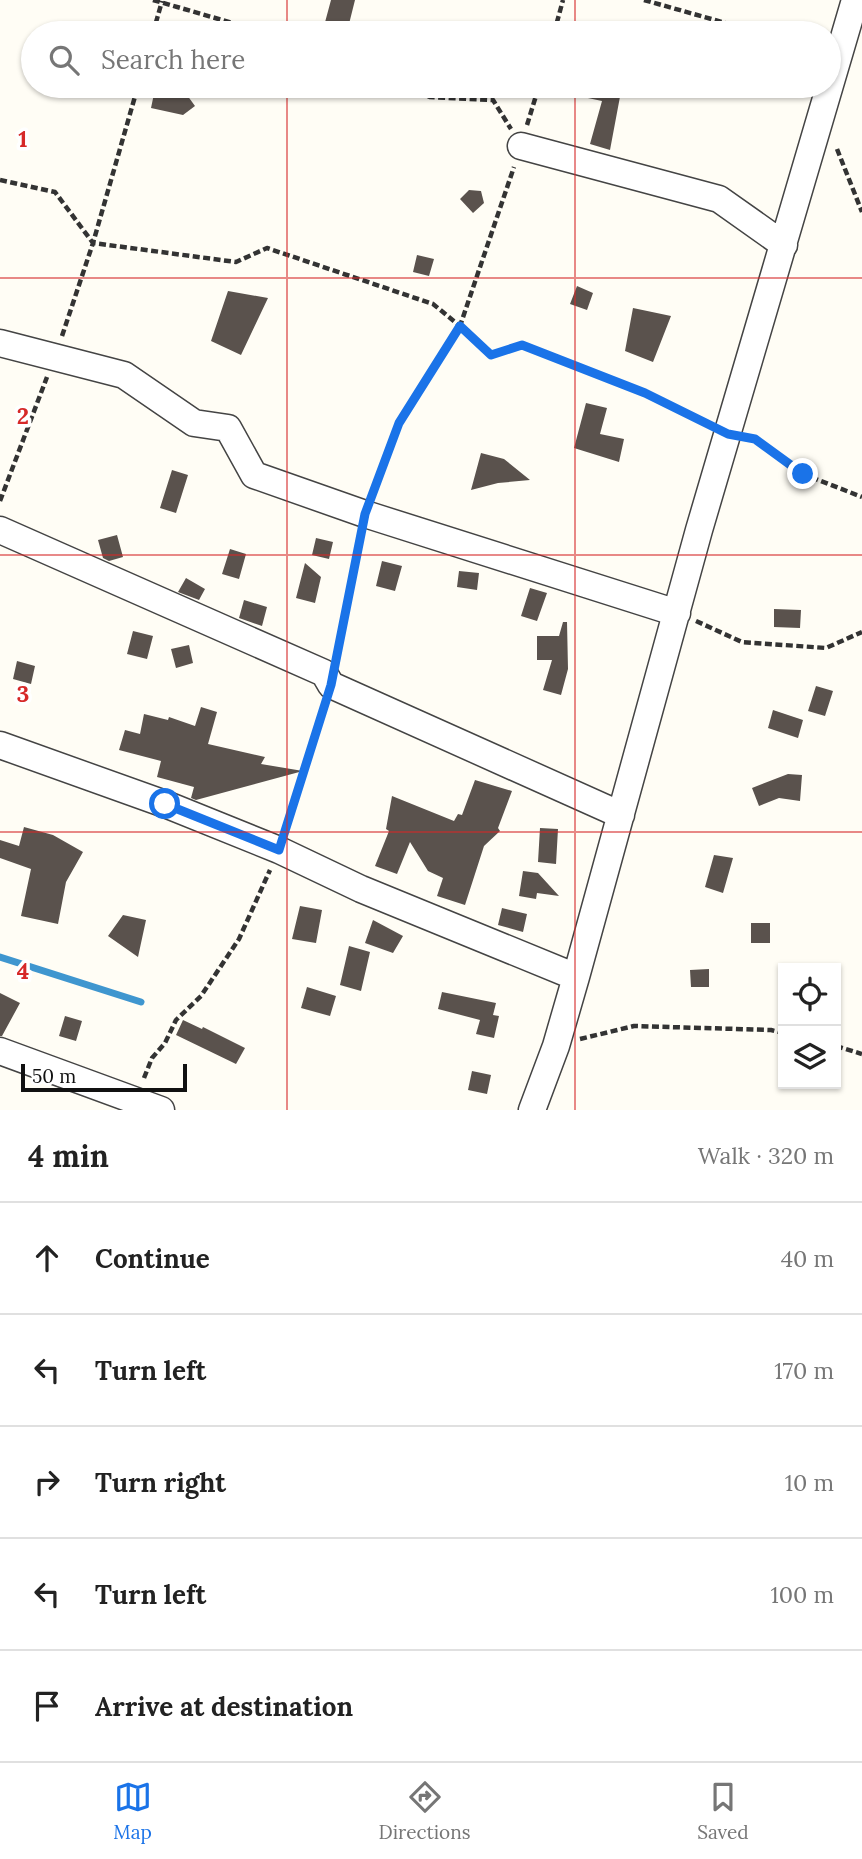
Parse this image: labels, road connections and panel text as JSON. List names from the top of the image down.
{
  "scale_bar": "50 m",
  "page": {
    "search": "Search here",
    "scale": "50 m",
    "heading": ["4 min", "Walk · 320 m"],
    "list": [
      ["Continue", "40 m"],
      ["Turn left", "170 m"],
      ["Turn right", "10 m"],
      ["Turn left", "100 m"],
      "Arrive at destination"
    ],
    "nav": ["Map", "Directions", "Saved"]
  },
  "grid": {
    "rows": [
      "1",
      "2",
      "3",
      "4"
    ]
  }
}
